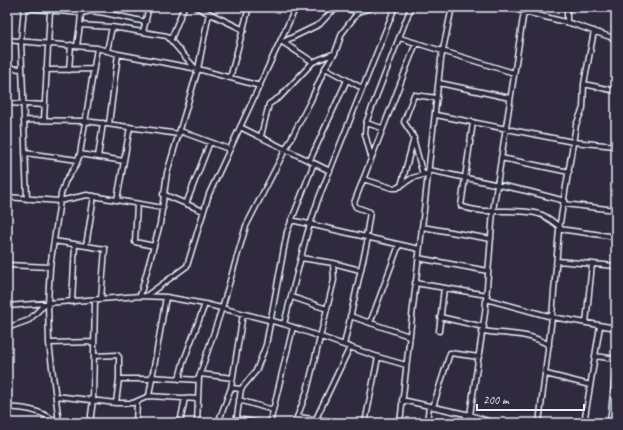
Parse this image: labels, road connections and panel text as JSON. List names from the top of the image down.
{
  "scale_bar": "200 m"
}
